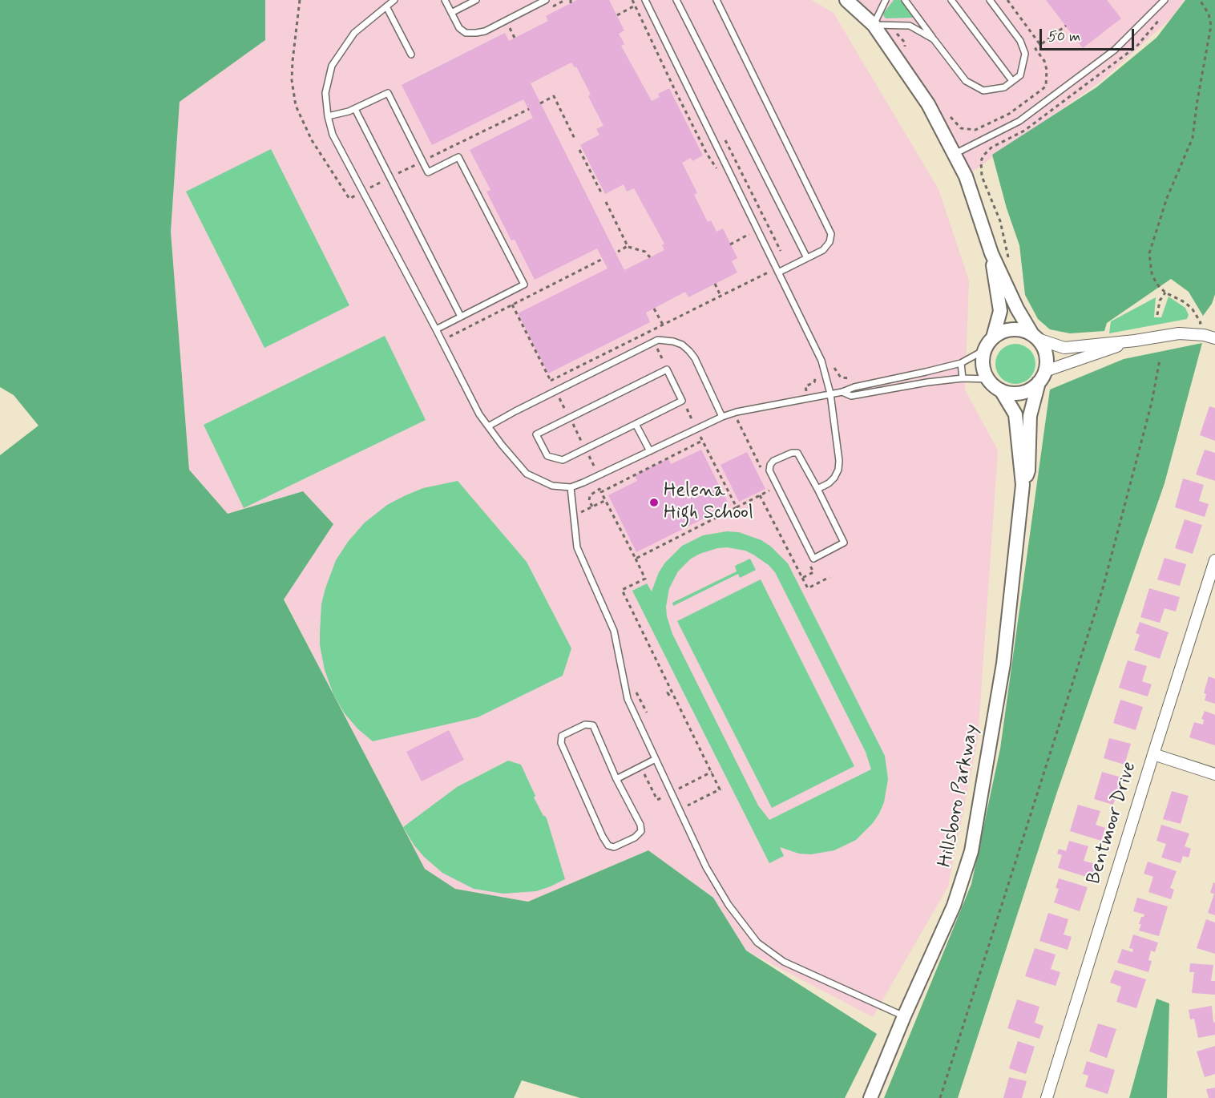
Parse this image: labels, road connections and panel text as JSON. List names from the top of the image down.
{
  "streets": {
    "street": ["Hillsboro Parkway", "Bentmoor Drive"]
  },
  "places": ["Helena High School"],
  "scale_bar": "50 m"
}
